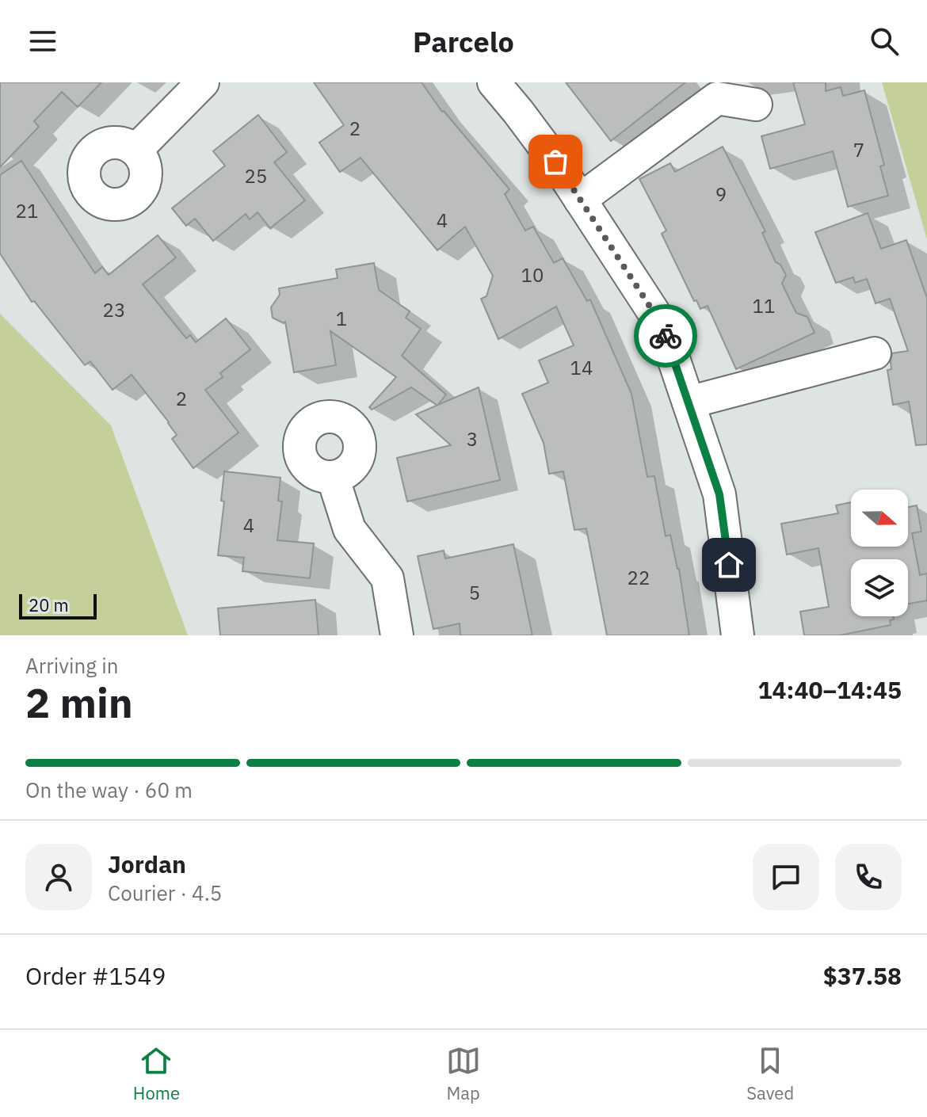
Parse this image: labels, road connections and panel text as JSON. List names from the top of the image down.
{
  "house_numbers": [
    "2",
    "7",
    "25",
    "9",
    "21",
    "4",
    "10",
    "11",
    "23",
    "1",
    "14",
    "2",
    "3",
    "4",
    "22",
    "5"
  ],
  "scale_bar": "20 m",
  "north": "right",
  "page": {
    "header": "Parcelo",
    "scale": "20 m",
    "heading": ["2 min", "Arriving in", "14:40–14:45"],
    "panel": [
      "Jordan",
      "Courier · 4.5",
      "Order #1549",
      "$37.58"
    ],
    "bar": "On the way · 60 m",
    "tabs": ["Home", "Map", "Saved"]
  }
}
